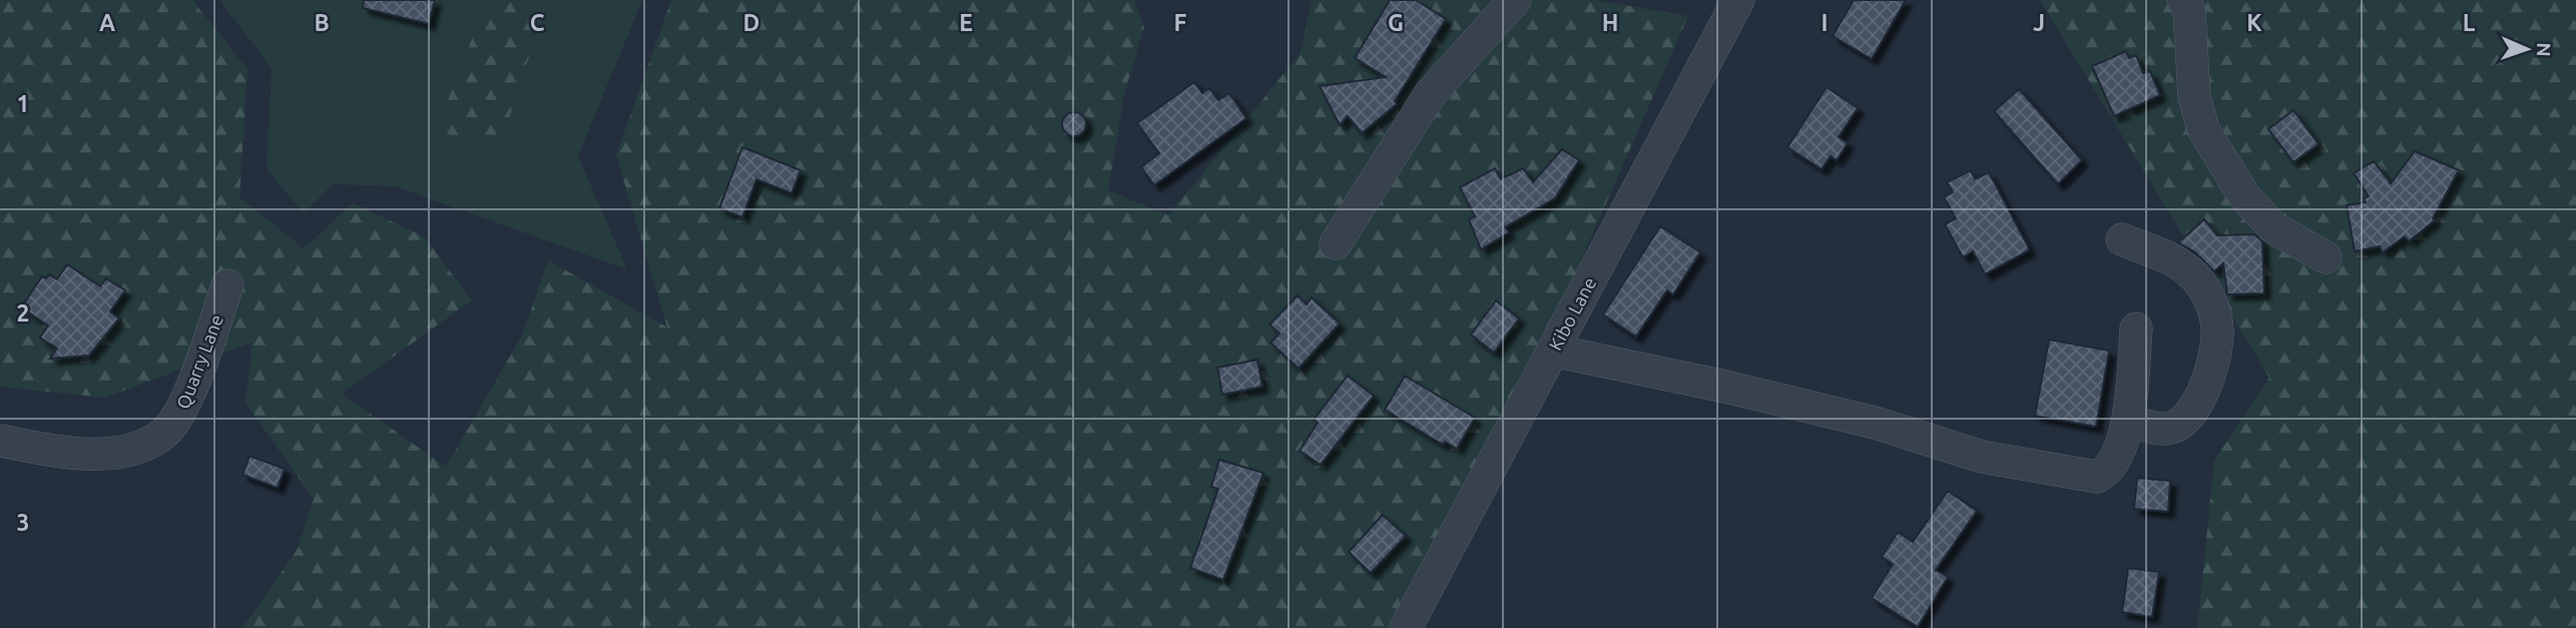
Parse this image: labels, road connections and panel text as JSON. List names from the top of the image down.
{
  "streets": {
    "street": ["Kibo Lane", "Quarry Lane"]
  },
  "north": "right",
  "grid": {
    "columns": [
      "A",
      "B",
      "C",
      "D",
      "E",
      "F",
      "G",
      "H",
      "I",
      "J",
      "K",
      "L"
    ],
    "rows": ["1", "2", "3"]
  }
}
